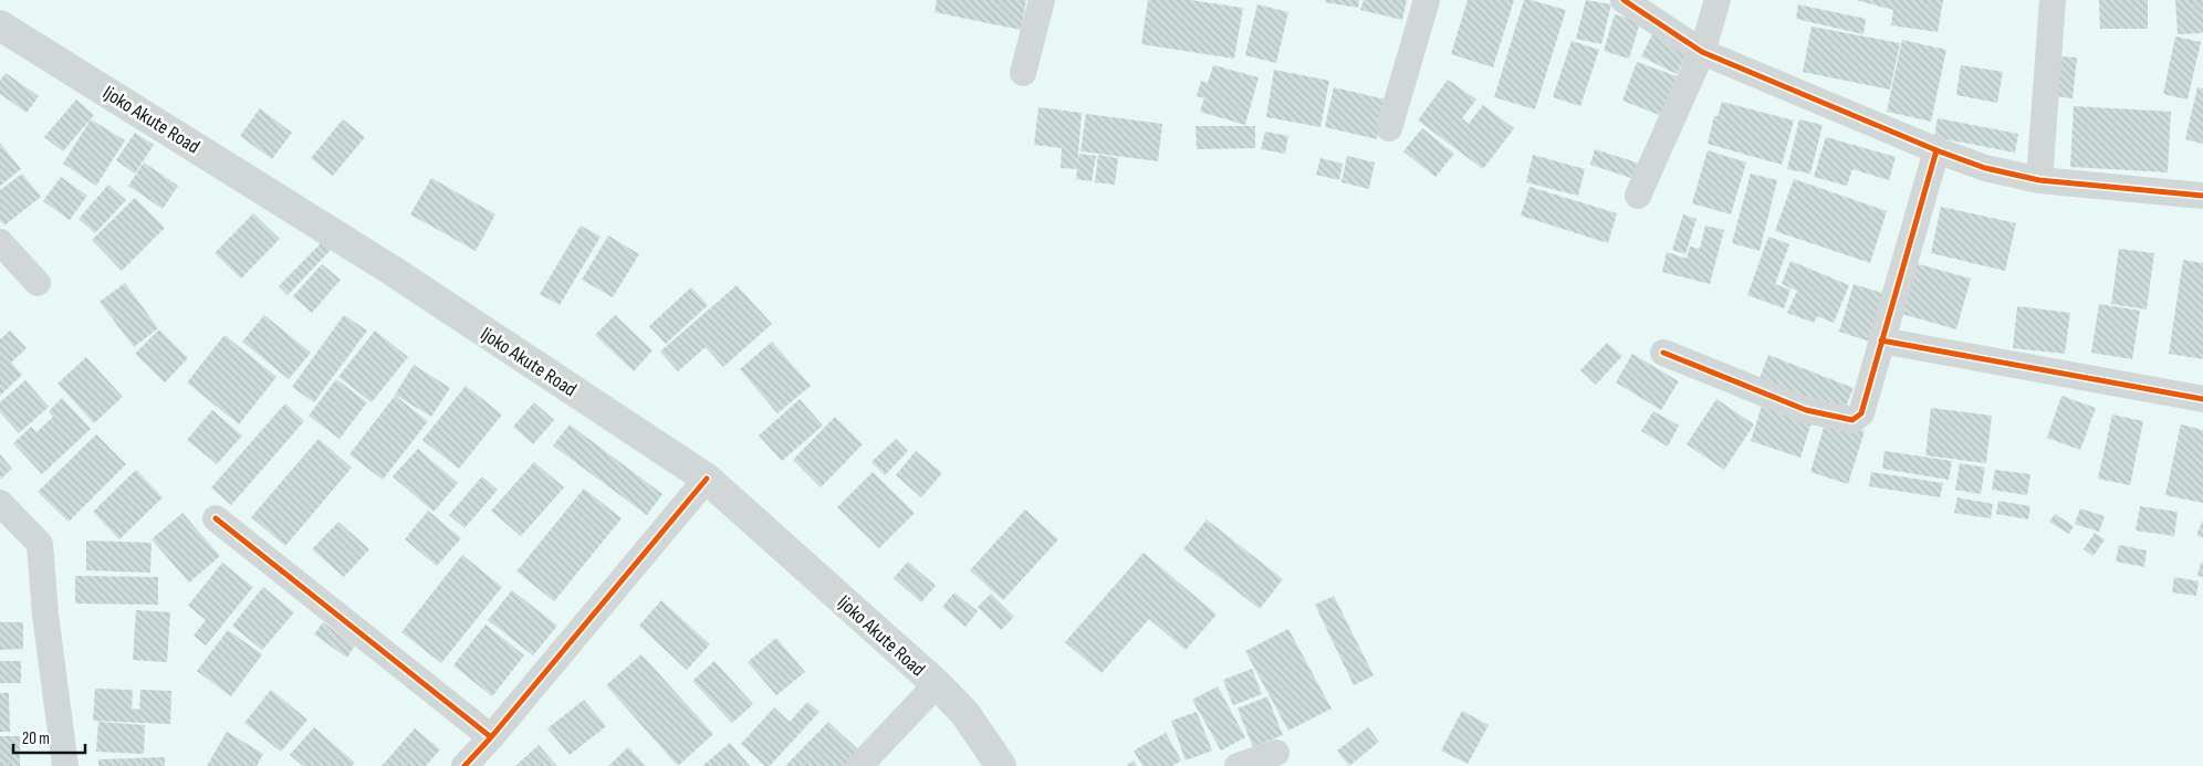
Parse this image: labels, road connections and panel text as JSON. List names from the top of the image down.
{
  "streets": {
    "main road": ["Ijoko Akute Road"]
  },
  "scale_bar": "20 m"
}
